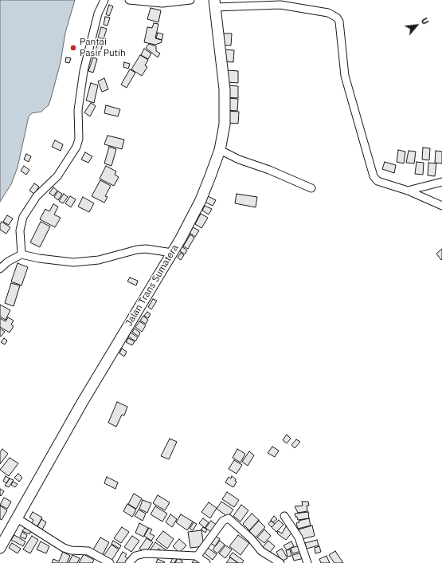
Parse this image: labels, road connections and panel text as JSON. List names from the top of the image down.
{
  "streets": {
    "highway": ["Jalan Trans Sumatera"]
  },
  "places": ["Pantai Pasir Putih"],
  "north": "top right"
}
